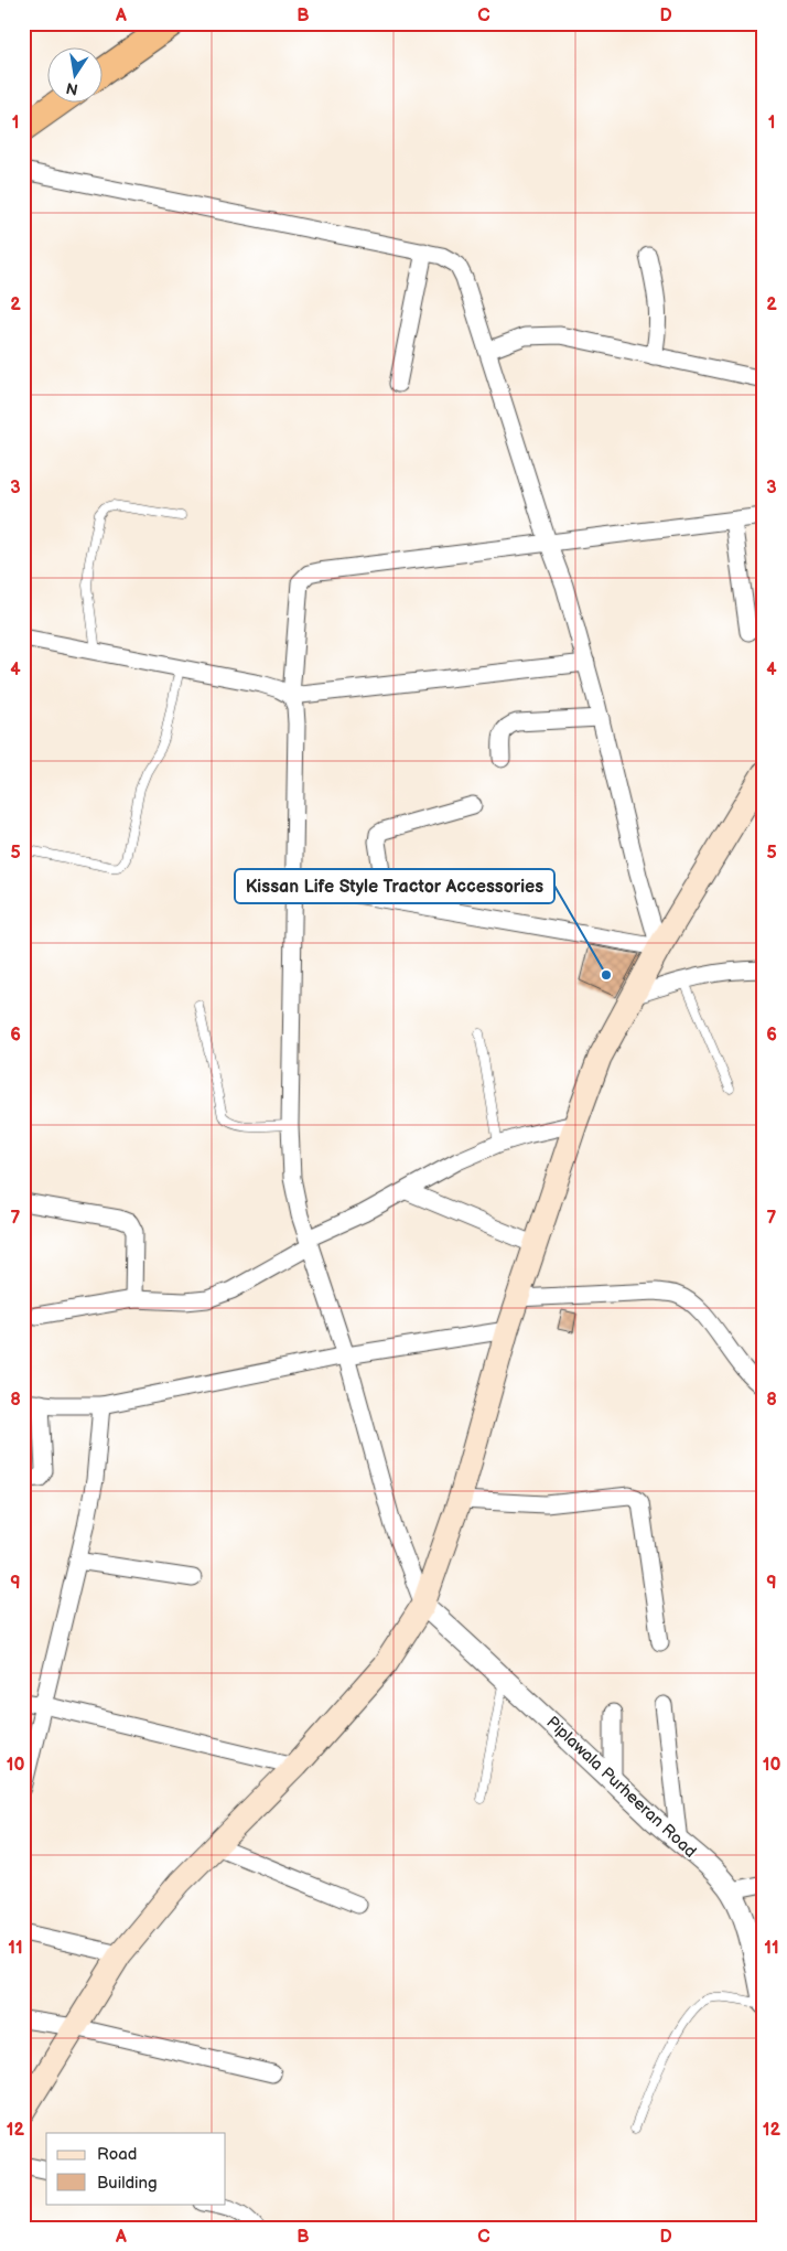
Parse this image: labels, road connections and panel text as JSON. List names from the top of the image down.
{
  "streets": {
    "street": ["Piplawala Purheeran Road"]
  },
  "places": ["Kissan Life Style Tractor Accessories"],
  "legend": ["Road", "Building"],
  "north": "bottom",
  "grid": {
    "columns": [
      "A",
      "B",
      "C",
      "D"
    ],
    "rows": [
      "1",
      "2",
      "3",
      "4",
      "5",
      "6",
      "7",
      "8",
      "9",
      "10",
      "11",
      "12"
    ]
  }
}
